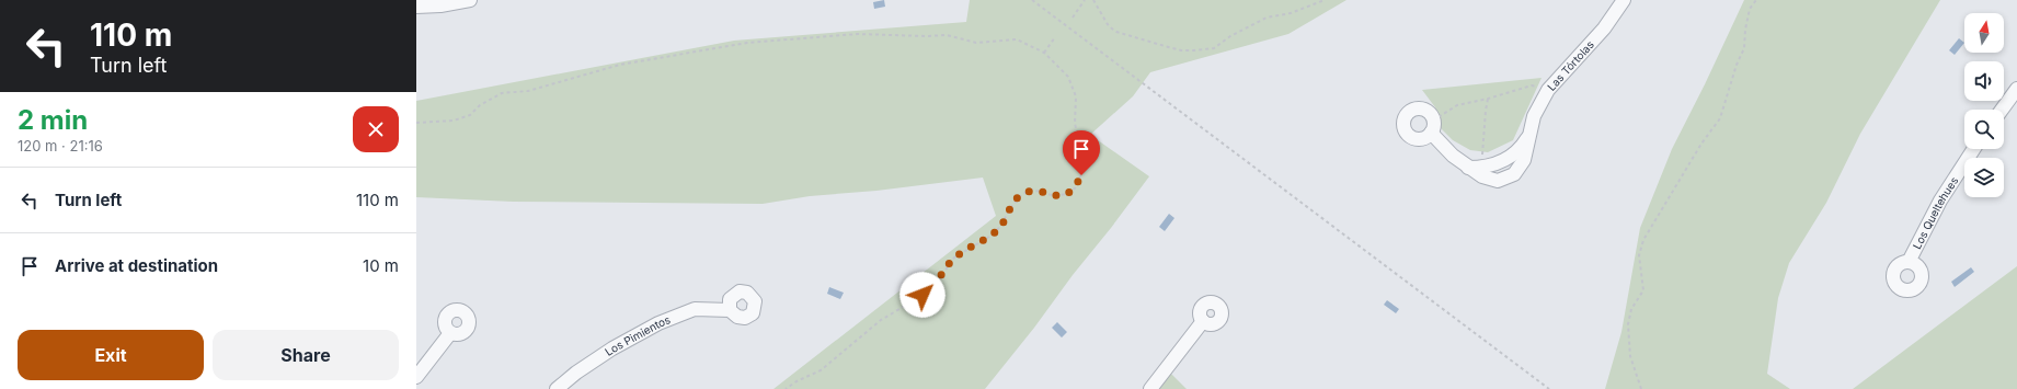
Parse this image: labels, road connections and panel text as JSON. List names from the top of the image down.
{
  "streets": {
    "street": ["Las Tórtolas", "Los Queltehues", "Los Pimientos"]
  },
  "north": "top",
  "page": {
    "turn": ["110 m", "Turn left"],
    "heading": ["2 min", "120 m · 21:16"],
    "list": [
      {
        "name": "Turn left",
        "value": "110 m"
      },
      {
        "name": "Arrive at destination",
        "value": "10 m"
      }
    ],
    "buttons": ["Exit", "Share"]
  }
}
